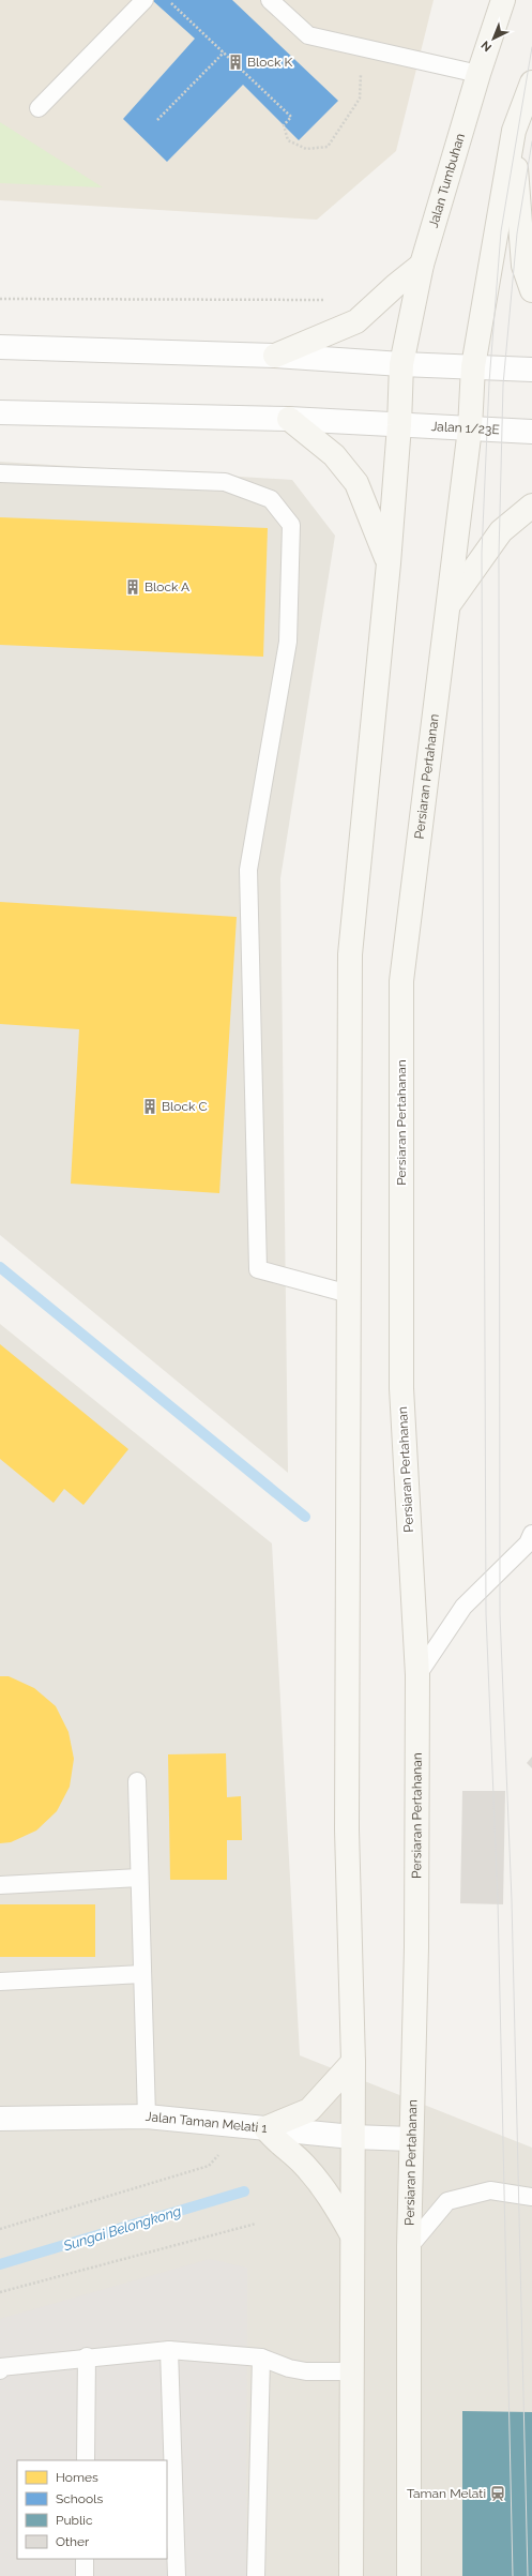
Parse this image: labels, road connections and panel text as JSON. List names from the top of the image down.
{
  "streets": {
    "main road": ["Jalan Tumbuhan", "Persiaran Pertahanan"],
    "street": ["Jalan 1/23E", "Jalan Taman Melati 1"]
  },
  "crossings": [
    ["Jalan 1/23E", "Persiaran Pertahanan"],
    ["Persiaran Pertahanan", "Jalan Taman Melati 1"]
  ],
  "water": ["Sungai Belongkong"],
  "places": {
    "building": ["Block K", "Block A", "Block C"],
    "station": ["Taman Melati"]
  },
  "legend": [
    "Homes",
    "Schools",
    "Public",
    "Other"
  ],
  "north": "bottom left"
}
